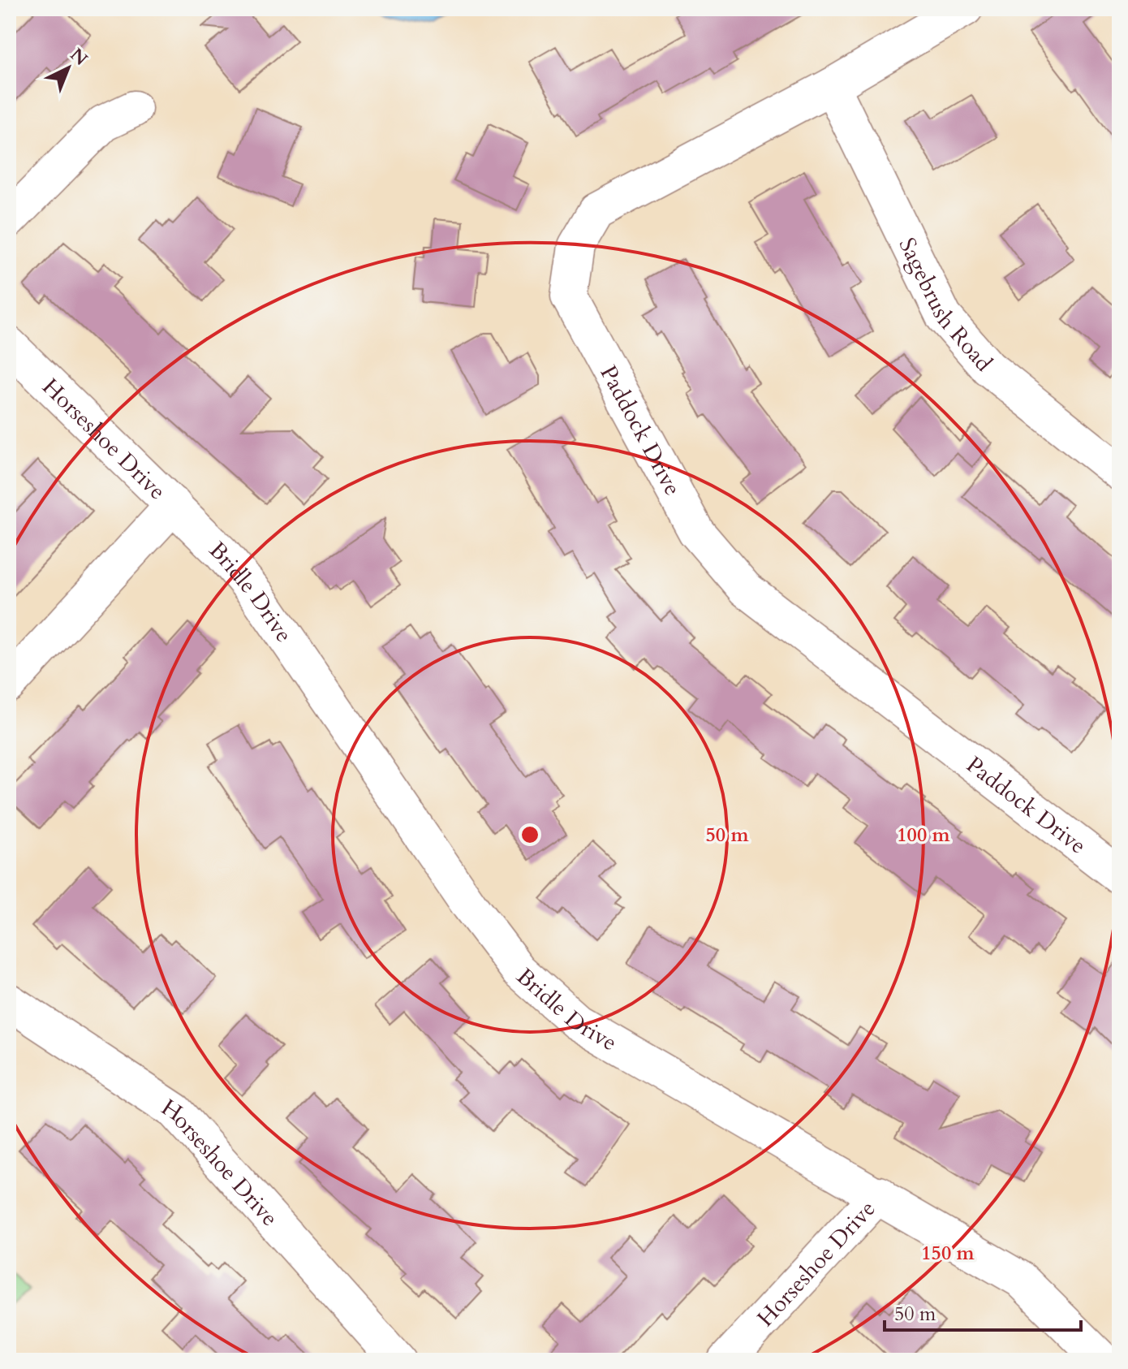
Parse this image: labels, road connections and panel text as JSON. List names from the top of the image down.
{
  "streets": {
    "street": [
      "Sagebrush Road",
      "Paddock Drive",
      "Horseshoe Drive",
      "Bridle Drive"
    ]
  },
  "crossings": [
    ["Sagebrush Road", "Paddock Drive"],
    ["Horseshoe Drive", "Bridle Drive"]
  ],
  "scale_bar": "50 m",
  "north": "top right",
  "rings": ["50 m", "100 m", "150 m"]
}
